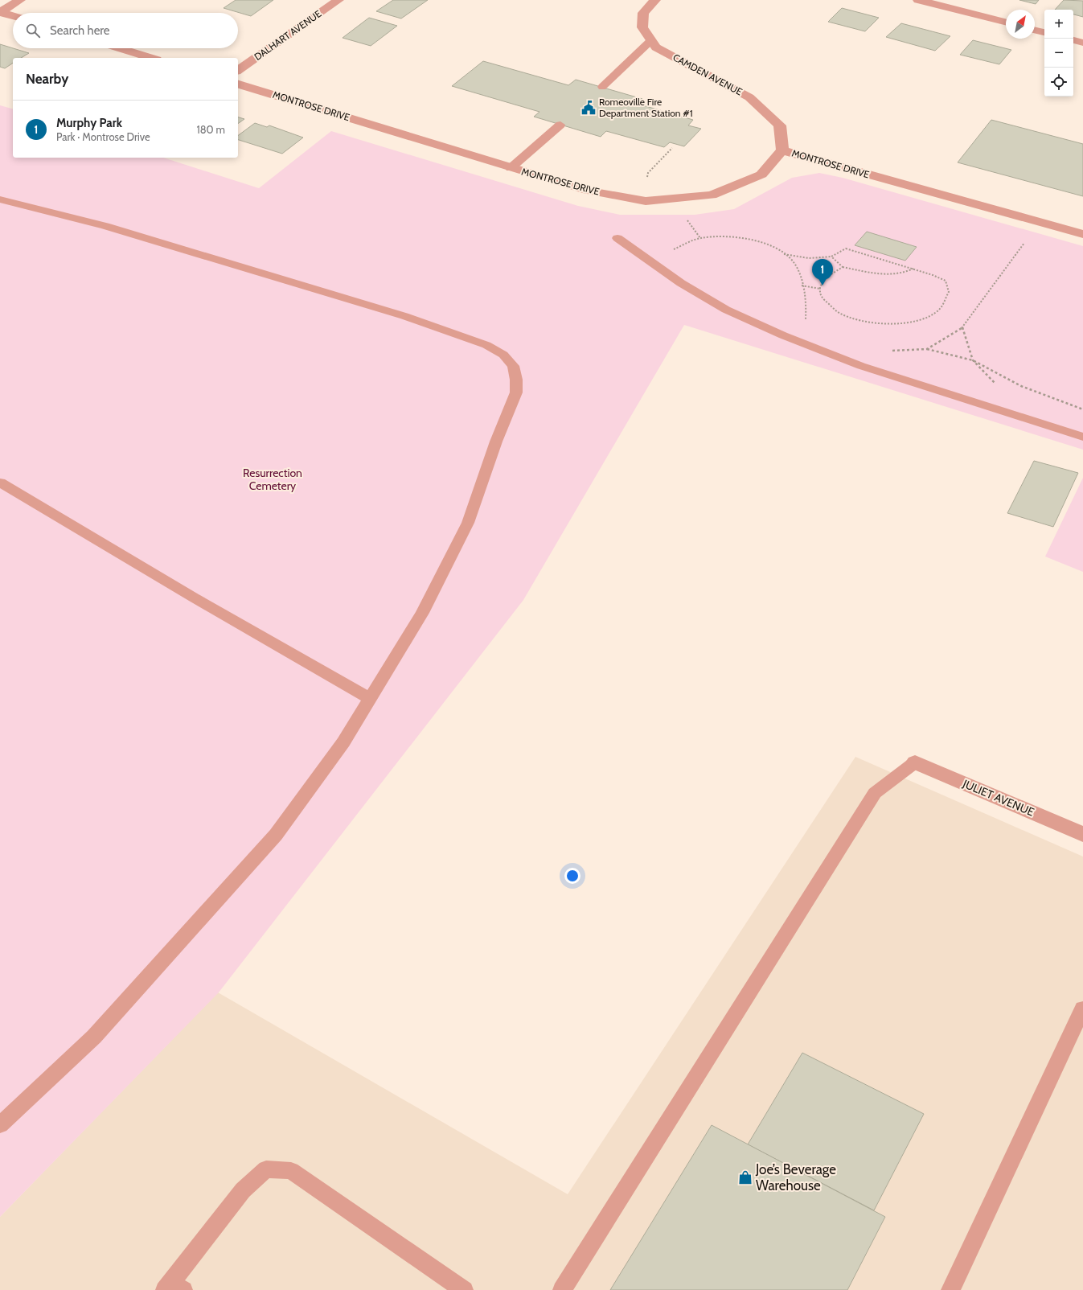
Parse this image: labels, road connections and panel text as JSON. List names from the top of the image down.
{
  "streets": {
    "street": [
      "DALHART AVENUE",
      "CAMDEN AVENUE",
      "MONTROSE DRIVE",
      "JULIET AVENUE"
    ]
  },
  "crossings": [
    ["CAMDEN AVENUE", "MONTROSE DRIVE"]
  ],
  "parks": ["Resurrection Cemetery"],
  "places": {
    "public building": ["Romeoville Fire Department Station #1"],
    "shop": ["Joe’s Beverage Warehouse"]
  },
  "north": "top right",
  "page": {
    "map_buttons": ["+", "−"],
    "search": "Search here",
    "heading": "Nearby",
    "list": [
      {
        "mark": "1",
        "name": "Murphy Park",
        "note": "Park · Montrose Drive",
        "value": "180 m"
      }
    ],
    "pins": "1"
  }
}
